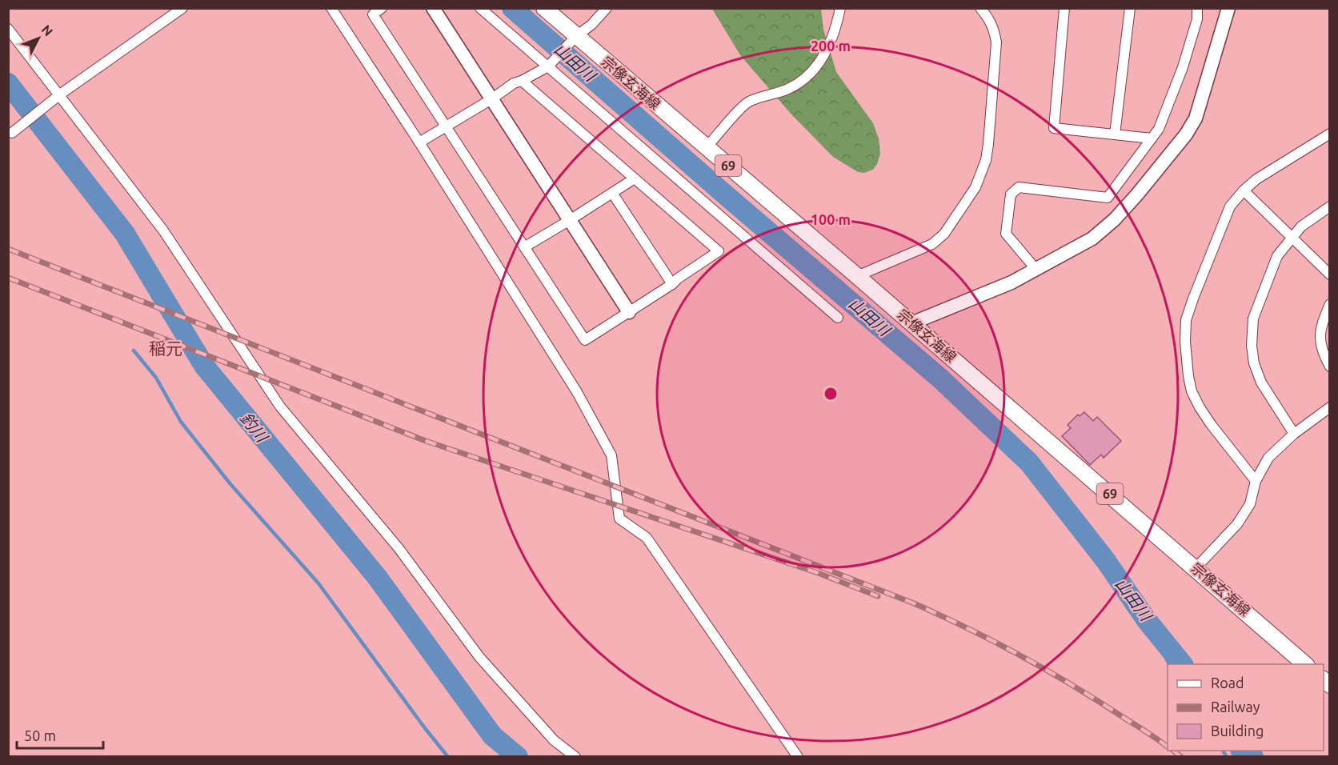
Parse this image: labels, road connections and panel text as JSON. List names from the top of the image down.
{
  "streets": {
    "main road": ["宗像玄海線", "69"]
  },
  "districts": ["稲元"],
  "water": ["山田川", "釣川"],
  "legend": ["Road", "Railway", "Building"],
  "scale_bar": "50 m",
  "north": "top right",
  "rings": ["200 m", "100 m"]
}
